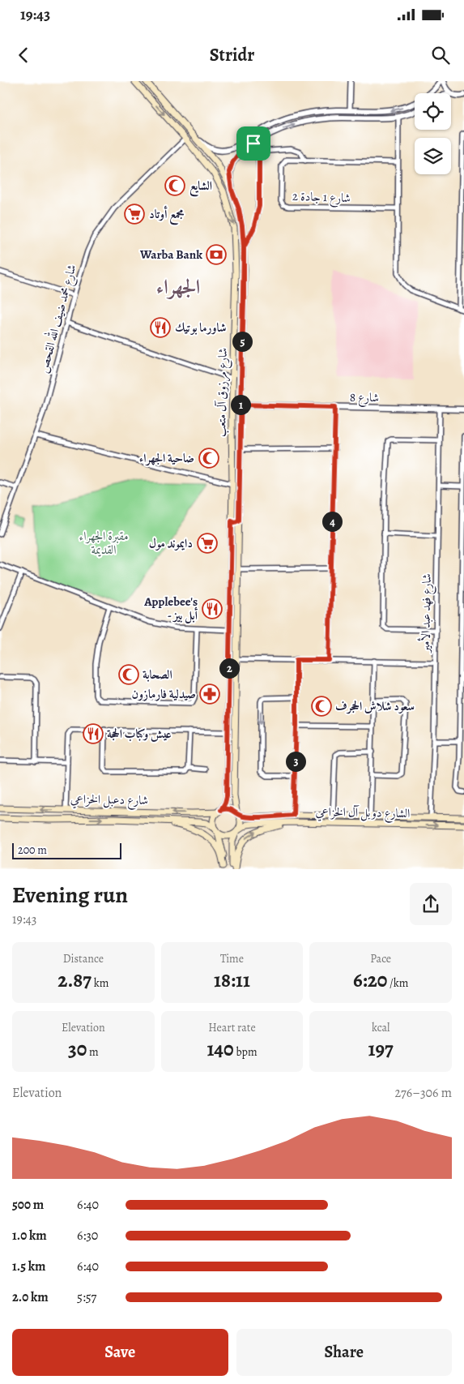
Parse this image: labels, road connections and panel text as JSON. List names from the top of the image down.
{
  "streets": {
    "main road": ["شارع مرزوق آل متعب", "شارع دعبل الخزاعي", "الشارع دوبل آل الخزاعي"],
    "street": [
      "شارع 1 جادة 2",
      "شارع محمد ضيف الله القحص",
      "شارع 8",
      "شارع فهد عبد الأمير"
    ]
  },
  "crossings": [
    ["شارع محمد ضيف الله القحص", "شارع مرزوق آل متعب"],
    ["شارع مرزوق آل متعب", "شارع 8"],
    ["شارع مرزوق آل متعب", "شارع دعبل الخزاعي"],
    ["شارع مرزوق آل متعب", "الشارع دوبل آل الخزاعي"],
    ["شارع 8", "شارع فهد عبد الأمير"],
    ["شارع فهد عبد الأمير", "الشارع دوبل آل الخزاعي"],
    ["شارع دعبل الخزاعي", "الشارع دوبل آل الخزاعي"]
  ],
  "districts": ["الجهراء"],
  "parks": ["مقبرة الجهراء القديمة"],
  "places": {
    "mosque": [
      "الشايع",
      "ضاحية الجهراء",
      "الصحابة",
      "سعود شلاش الحجرف"
    ],
    "supermarket": ["مجمع أوتاد", "دايموند مول"],
    "bank": ["Warba Bank"],
    "restaurant": ["شاورما بوتيك", "Applebee's - أبل بيز", "عيش وكباب الحجة"],
    "pharmacy": ["صيدلية فارمازون"]
  },
  "scale_bar": "200 m",
  "page": {
    "status": "19:43",
    "header": "Stridr",
    "pins": [
      "5",
      "1",
      "4",
      "2",
      "3"
    ],
    "scale": "200 m",
    "heading": ["Evening run", "19:43"],
    "stats": [
      ["Distance", "2.87 km"],
      ["Time", "18:11"],
      ["Pace", "6:20 /km"],
      ["Elevation", "30 m"],
      ["Heart rate", "140 bpm"],
      ["kcal", "197"]
    ],
    "chart": ["Elevation", "276–306 m"],
    "list": [
      {
        "name": "500 m",
        "note": "6:40"
      },
      {
        "name": "1.0 km",
        "note": "6:30"
      },
      {
        "name": "1.5 km",
        "note": "6:40"
      },
      {
        "name": "2.0 km",
        "note": "5:57"
      }
    ],
    "buttons": ["Save", "Share"]
  }
}
